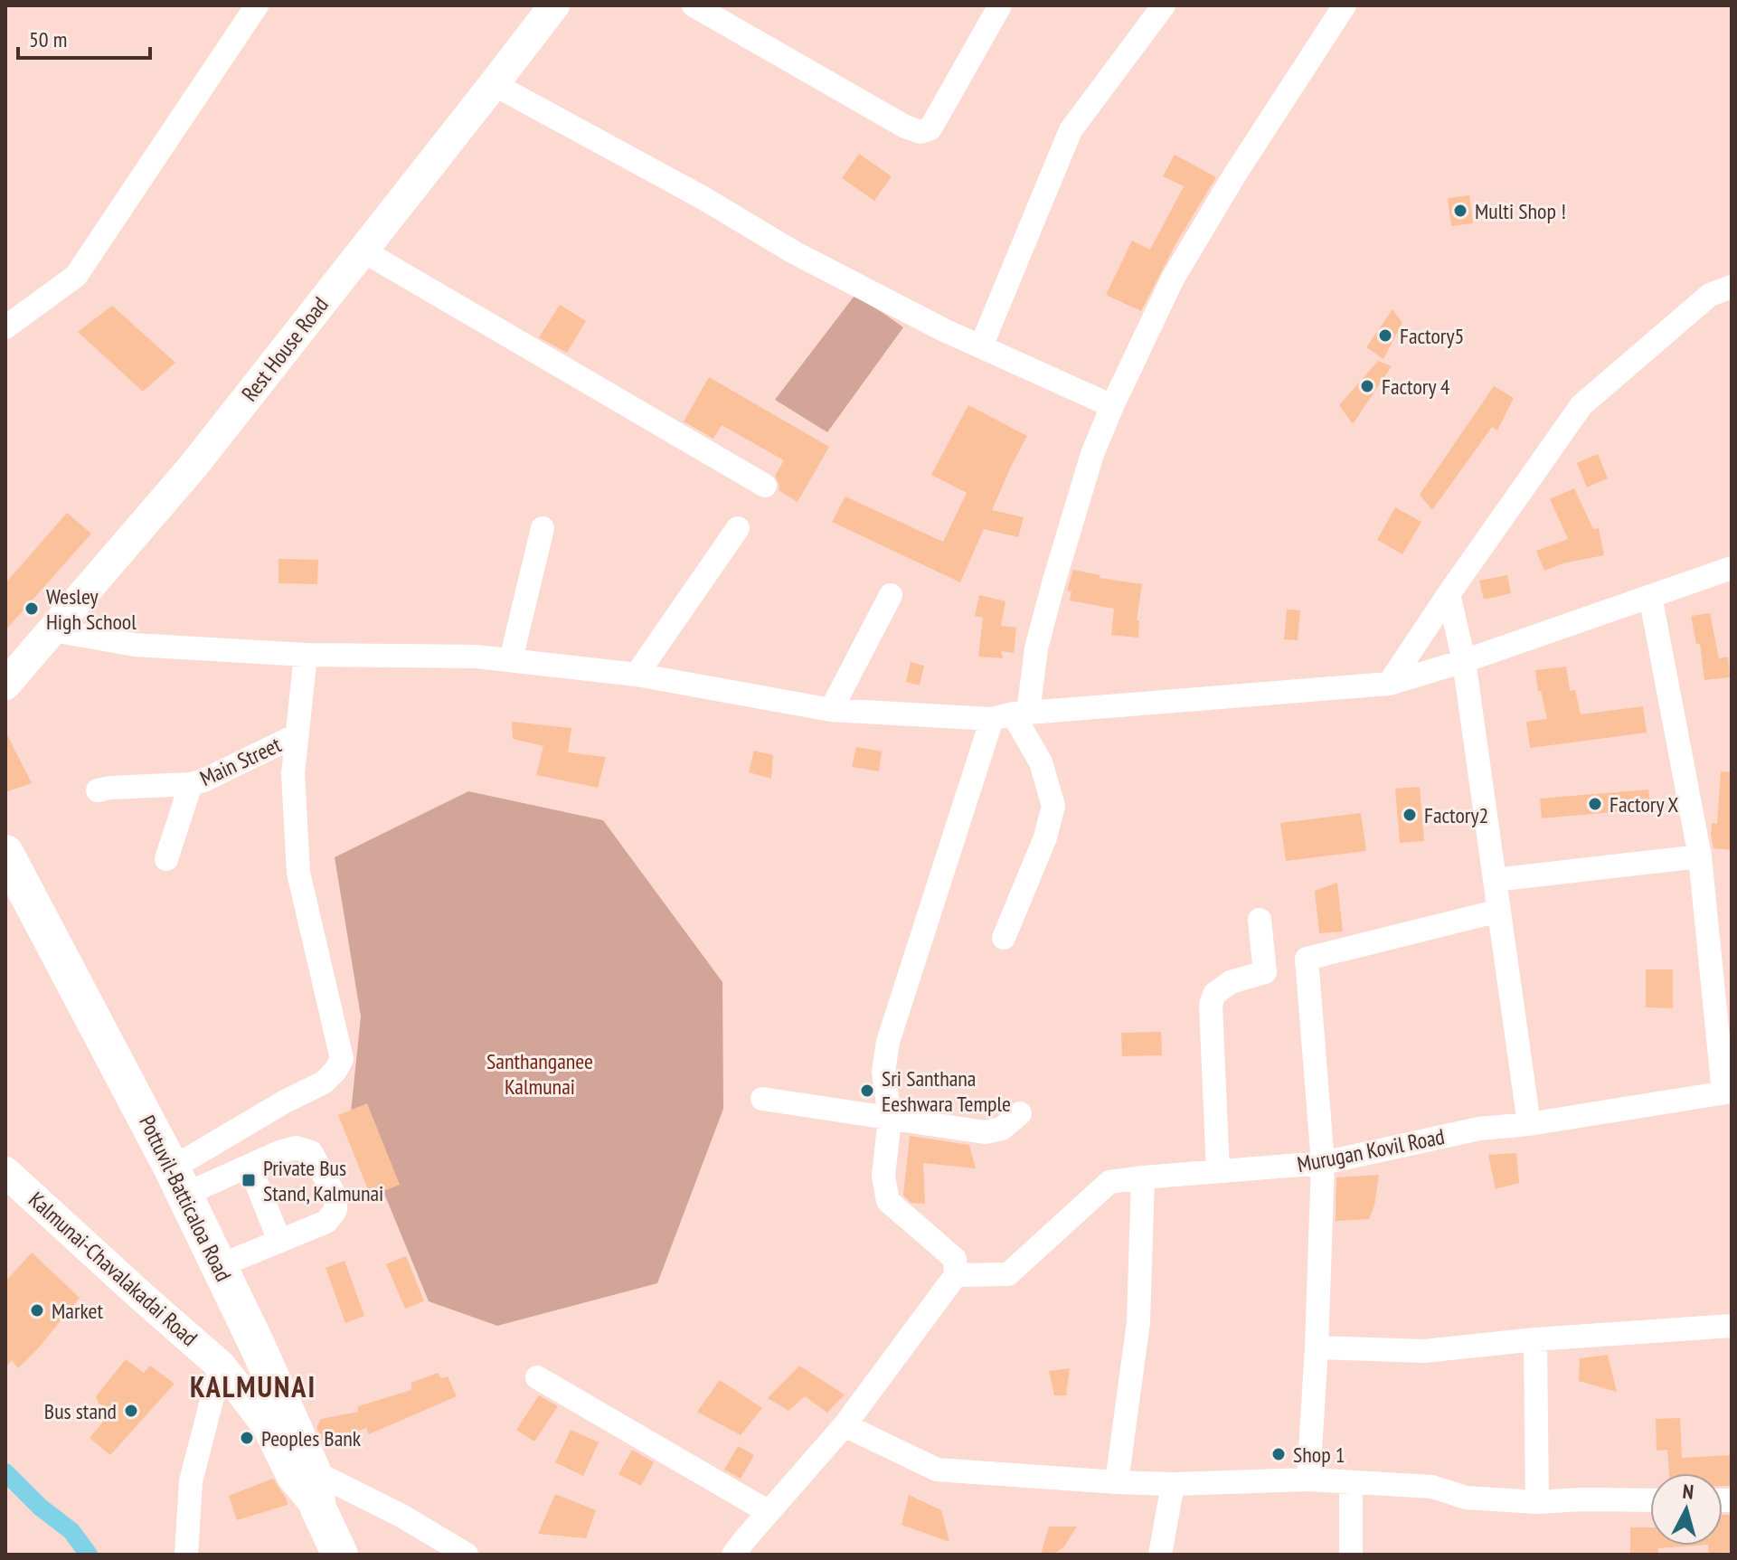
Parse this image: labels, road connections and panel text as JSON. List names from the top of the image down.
{
  "streets": {
    "highway": ["Pottuvil-Batticaloa Road"],
    "main road": ["Rest House Road", "Kalmunai-Chavalakadai Road"],
    "street": ["Main Street", "Murugan Kovil Road"]
  },
  "crossings": [
    ["Pottuvil-Batticaloa Road", "Kalmunai-Chavalakadai Road"]
  ],
  "districts": ["KALMUNAI"],
  "parks": ["Santhanganee Kalmunai"],
  "places": {
    "other": [
      "Multi Shop !",
      "Factory5",
      "Factory 4",
      "Wesley High School",
      "Factory X",
      "Factory2",
      "Sri Santhana Eeshwara Temple",
      "Market",
      "Bus stand",
      "Peoples Bank",
      "Shop 1"
    ],
    "transit": ["Private Bus Stand, Kalmunai"]
  },
  "scale_bar": "50 m",
  "north": "top"
}
